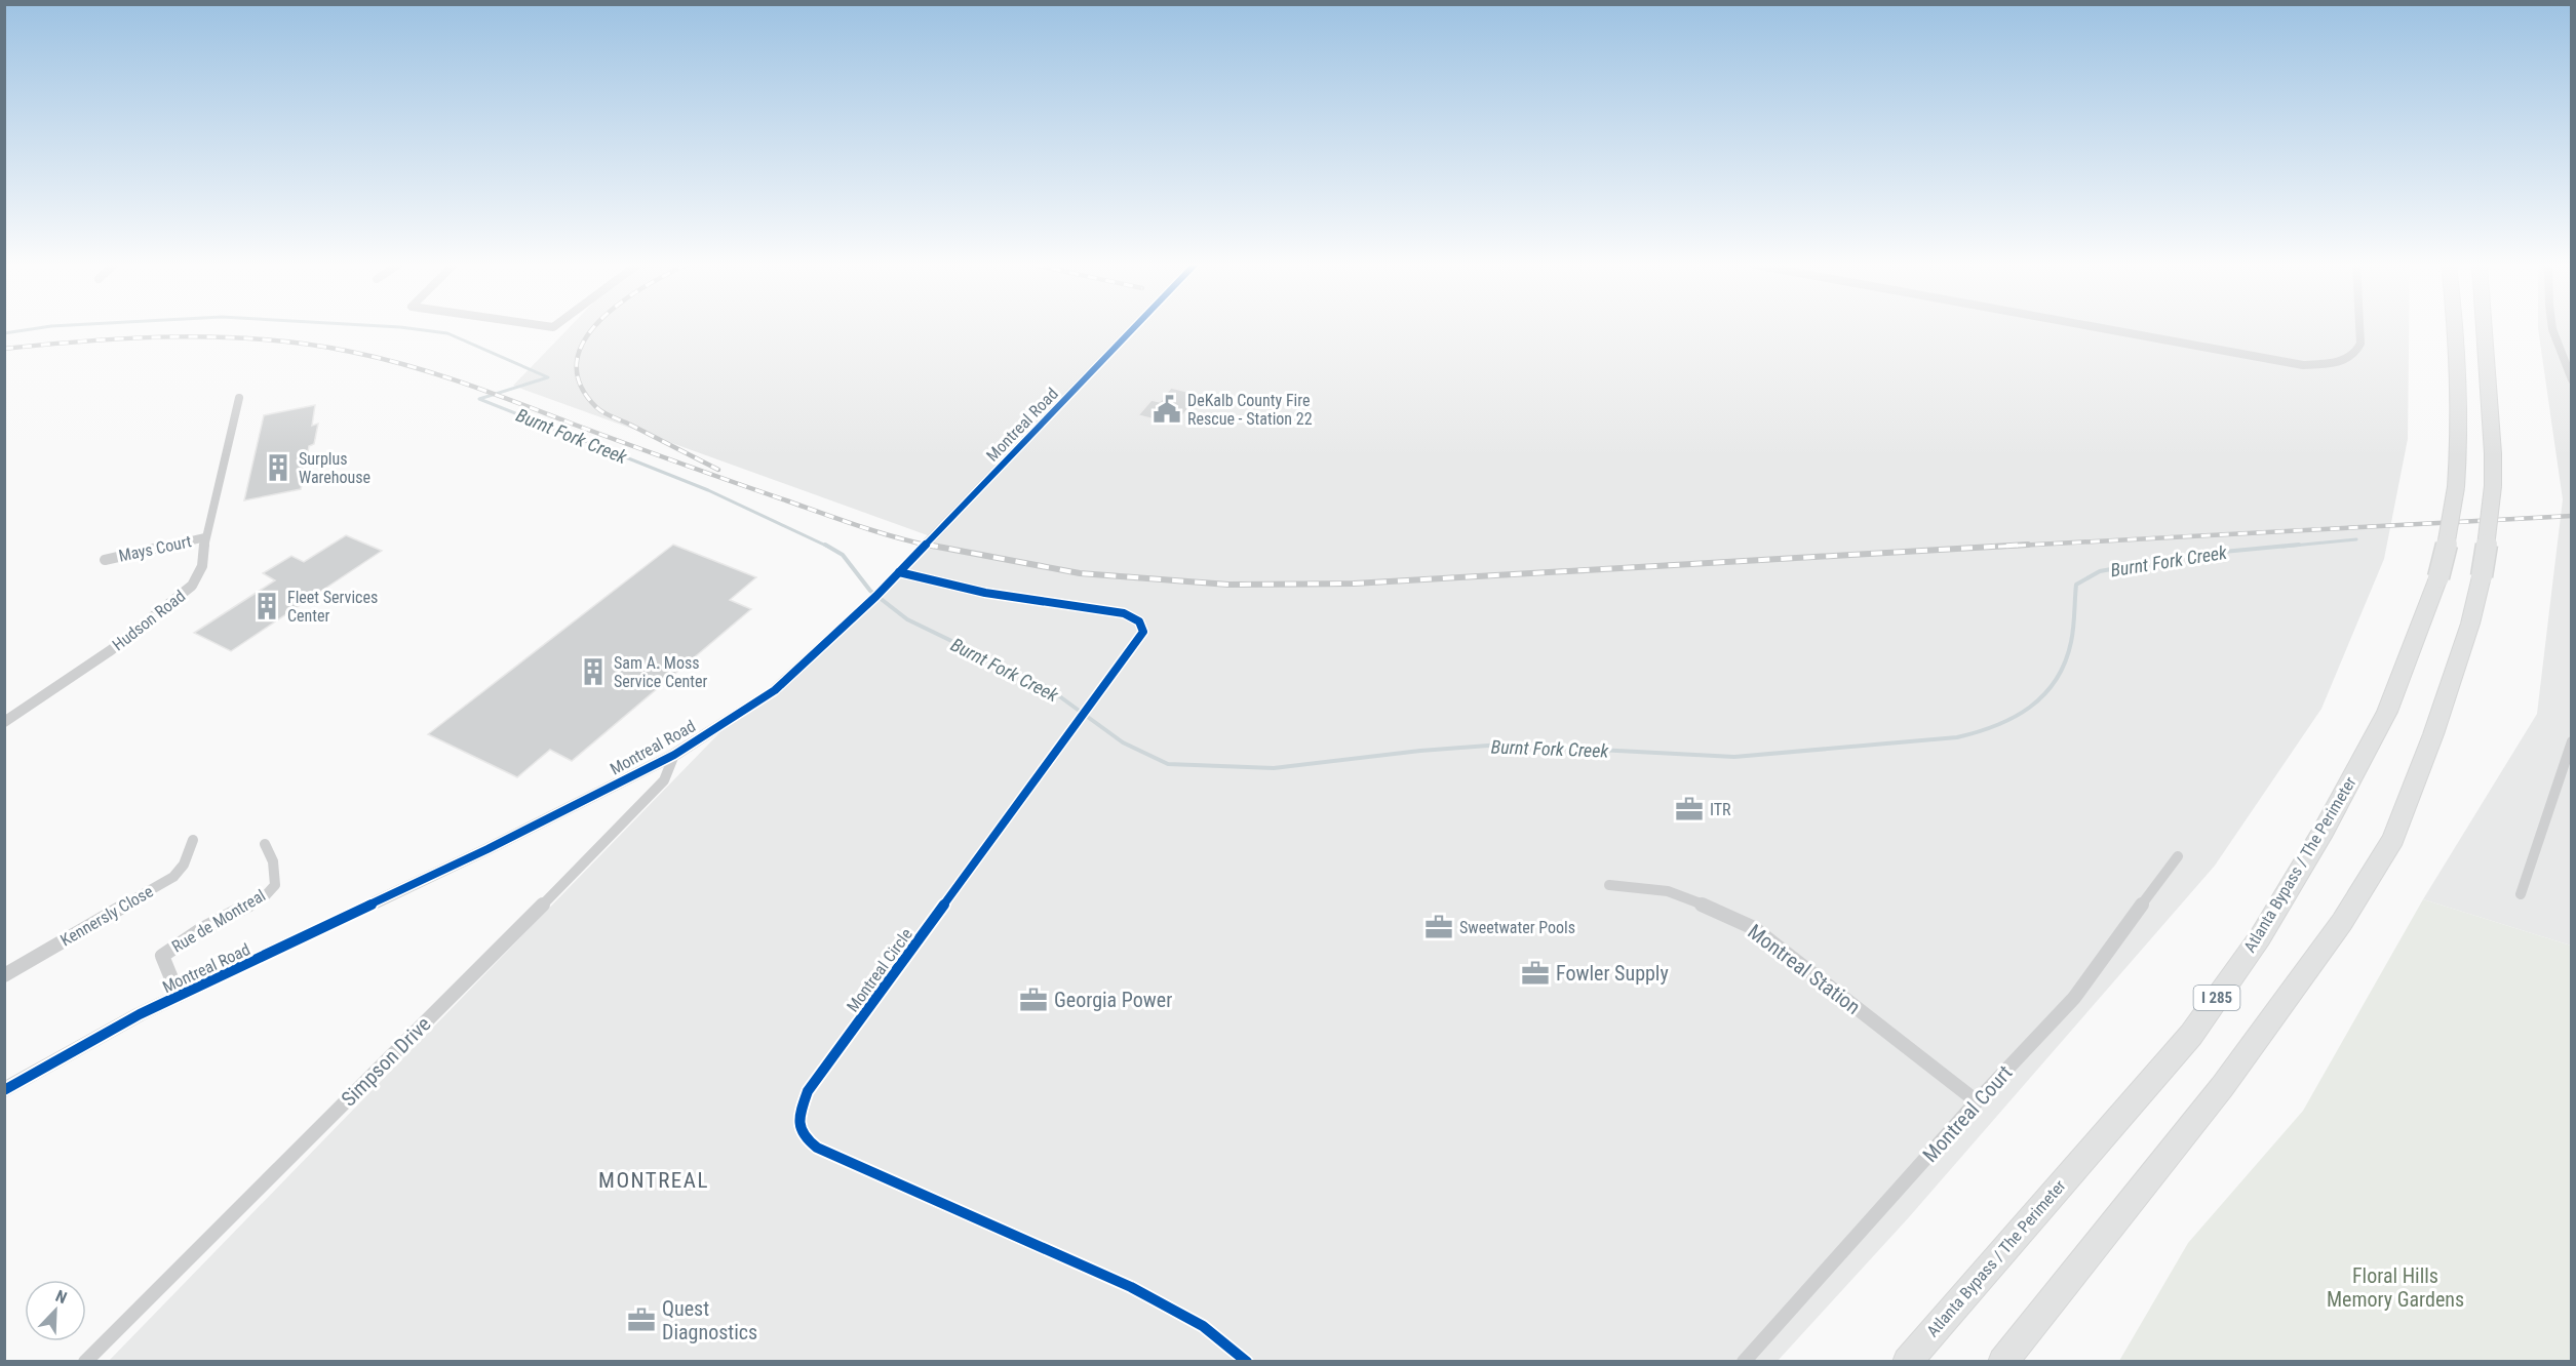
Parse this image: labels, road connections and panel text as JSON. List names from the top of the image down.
{
  "streets": {
    "highway": ["Atlanta Bypass / The Perimeter", "I 285"],
    "street": [
      "Montreal Road",
      "Mays Court",
      "Hudson Road",
      "Kennersly Close",
      "Rue de Montreal",
      "Montreal Station",
      "Montreal Circle",
      "Simpson Drive",
      "Montreal Court"
    ]
  },
  "crossings": [
    ["Montreal Road", "Rue de Montreal"],
    ["Montreal Road", "Montreal Circle"],
    ["Montreal Road", "Simpson Drive"],
    ["Mays Court", "Hudson Road"],
    ["Montreal Station", "Montreal Court"]
  ],
  "districts": ["MONTREAL"],
  "water": ["Burnt Fork Creek"],
  "parks": ["Floral Hills Memory Gardens"],
  "places": {
    "public building": ["DeKalb County Fire Rescue - Station 22"],
    "building": ["Surplus Warehouse", "Fleet Services Center", "Sam A. Moss Service Center"],
    "office": [
      "ITR",
      "Sweetwater Pools",
      "Fowler Supply",
      "Georgia Power",
      "Quest Diagnostics"
    ]
  },
  "north": "top right"
}
